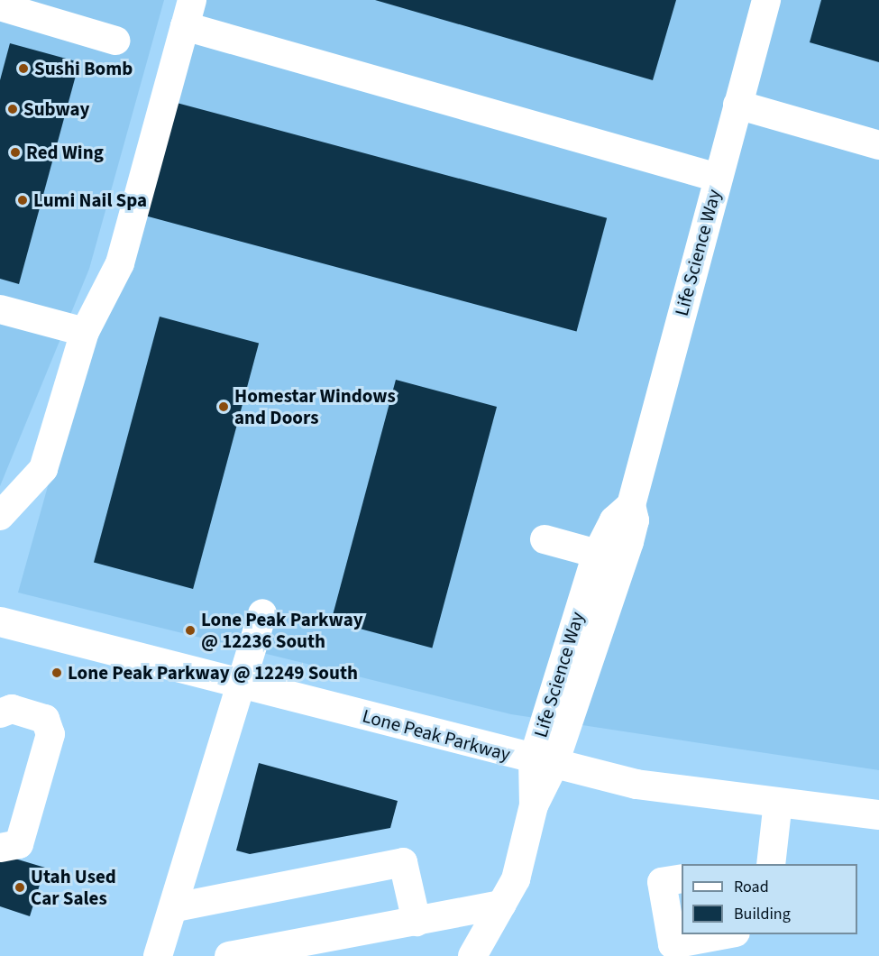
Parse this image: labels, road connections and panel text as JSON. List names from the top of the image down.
{
  "streets": {
    "main road": ["Lone Peak Parkway"],
    "street": ["Life Science Way"]
  },
  "crossings": [
    ["Life Science Way", "Lone Peak Parkway"]
  ],
  "places": [
    "Sushi Bomb",
    "Subway",
    "Red Wing",
    "Lumi Nail Spa",
    "Homestar Windows and Doors",
    "Lone Peak Parkway @ 12236 South",
    "Lone Peak Parkway @ 12249 South",
    "Utah Used Car Sales"
  ],
  "legend": ["Road", "Building"]
}
